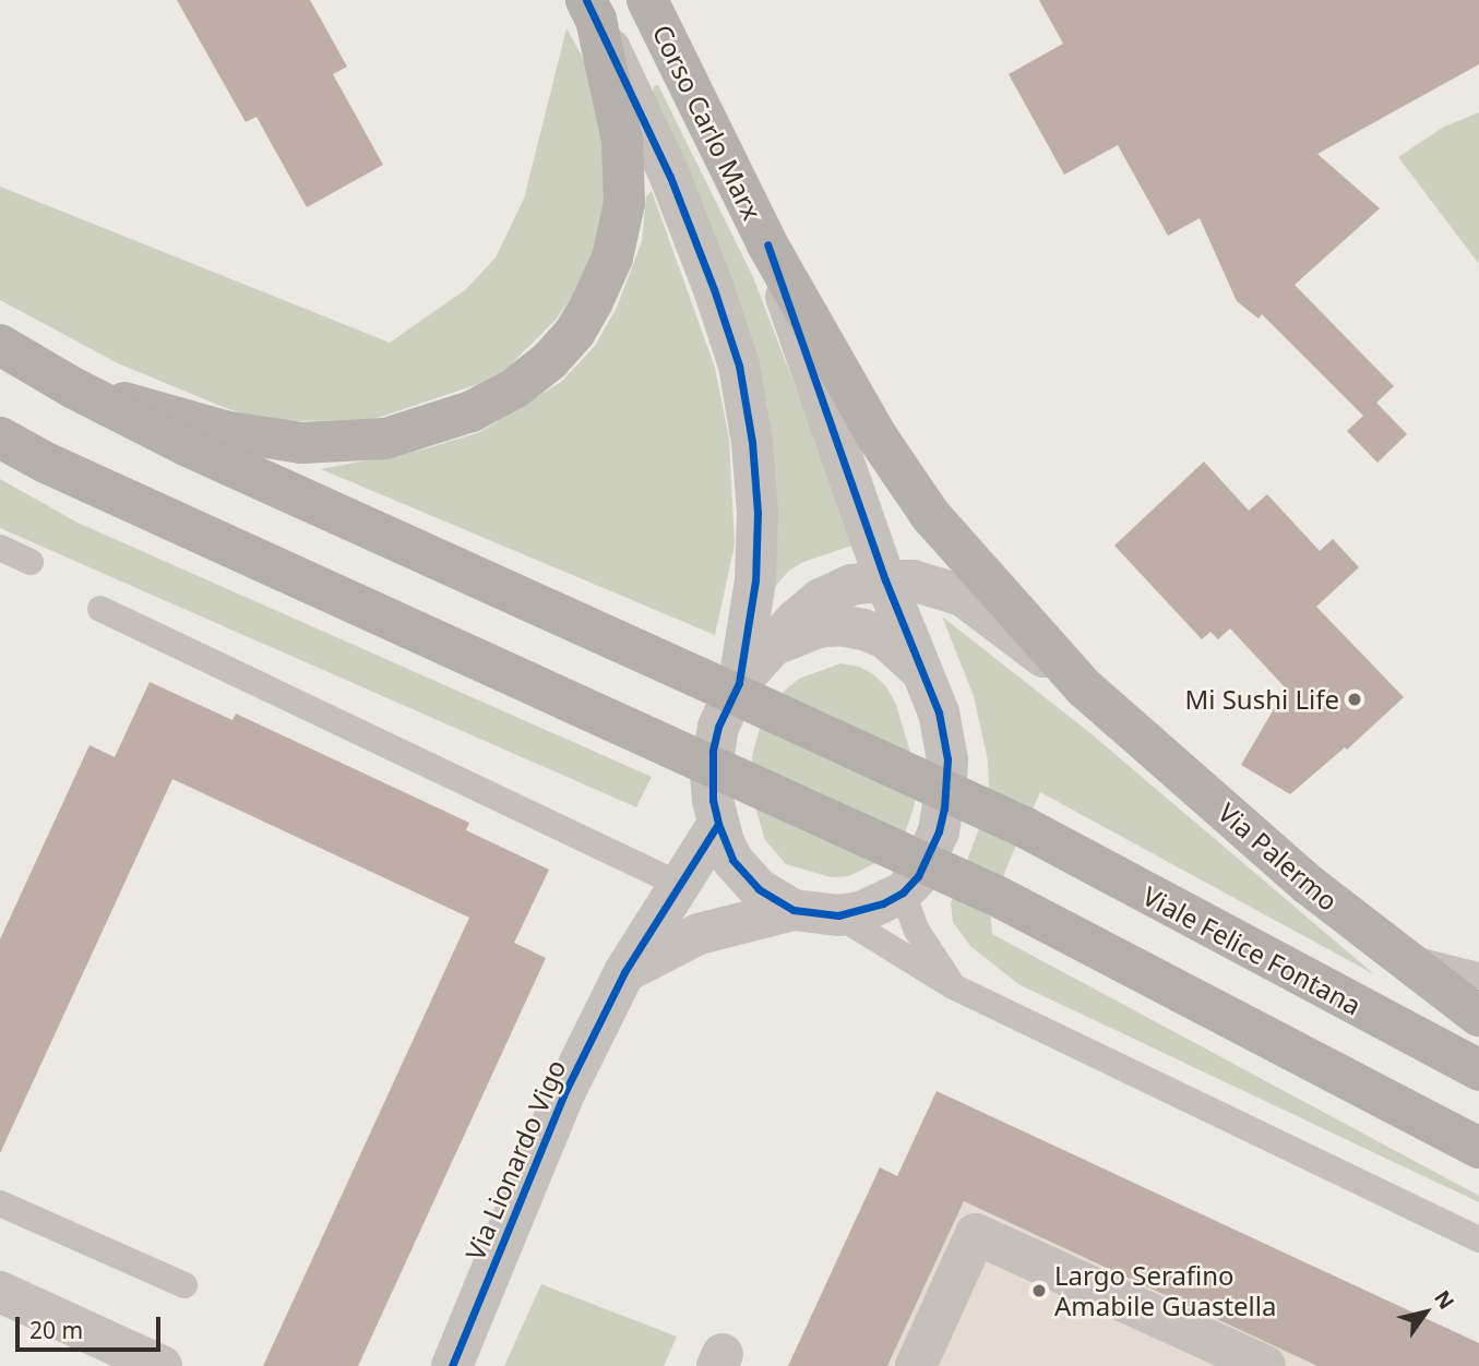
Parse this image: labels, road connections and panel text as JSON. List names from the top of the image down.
{
  "streets": {
    "main road": ["Corso Carlo Marx", "Via Palermo", "Viale Felice Fontana"],
    "street": ["Via Lionardo Vigo"]
  },
  "crossings": [
    ["Corso Carlo Marx", "Via Palermo"]
  ],
  "places": ["Mi Sushi Life", "Largo Serafino Amabile Guastella"],
  "scale_bar": "20 m",
  "north": "top right"
}
